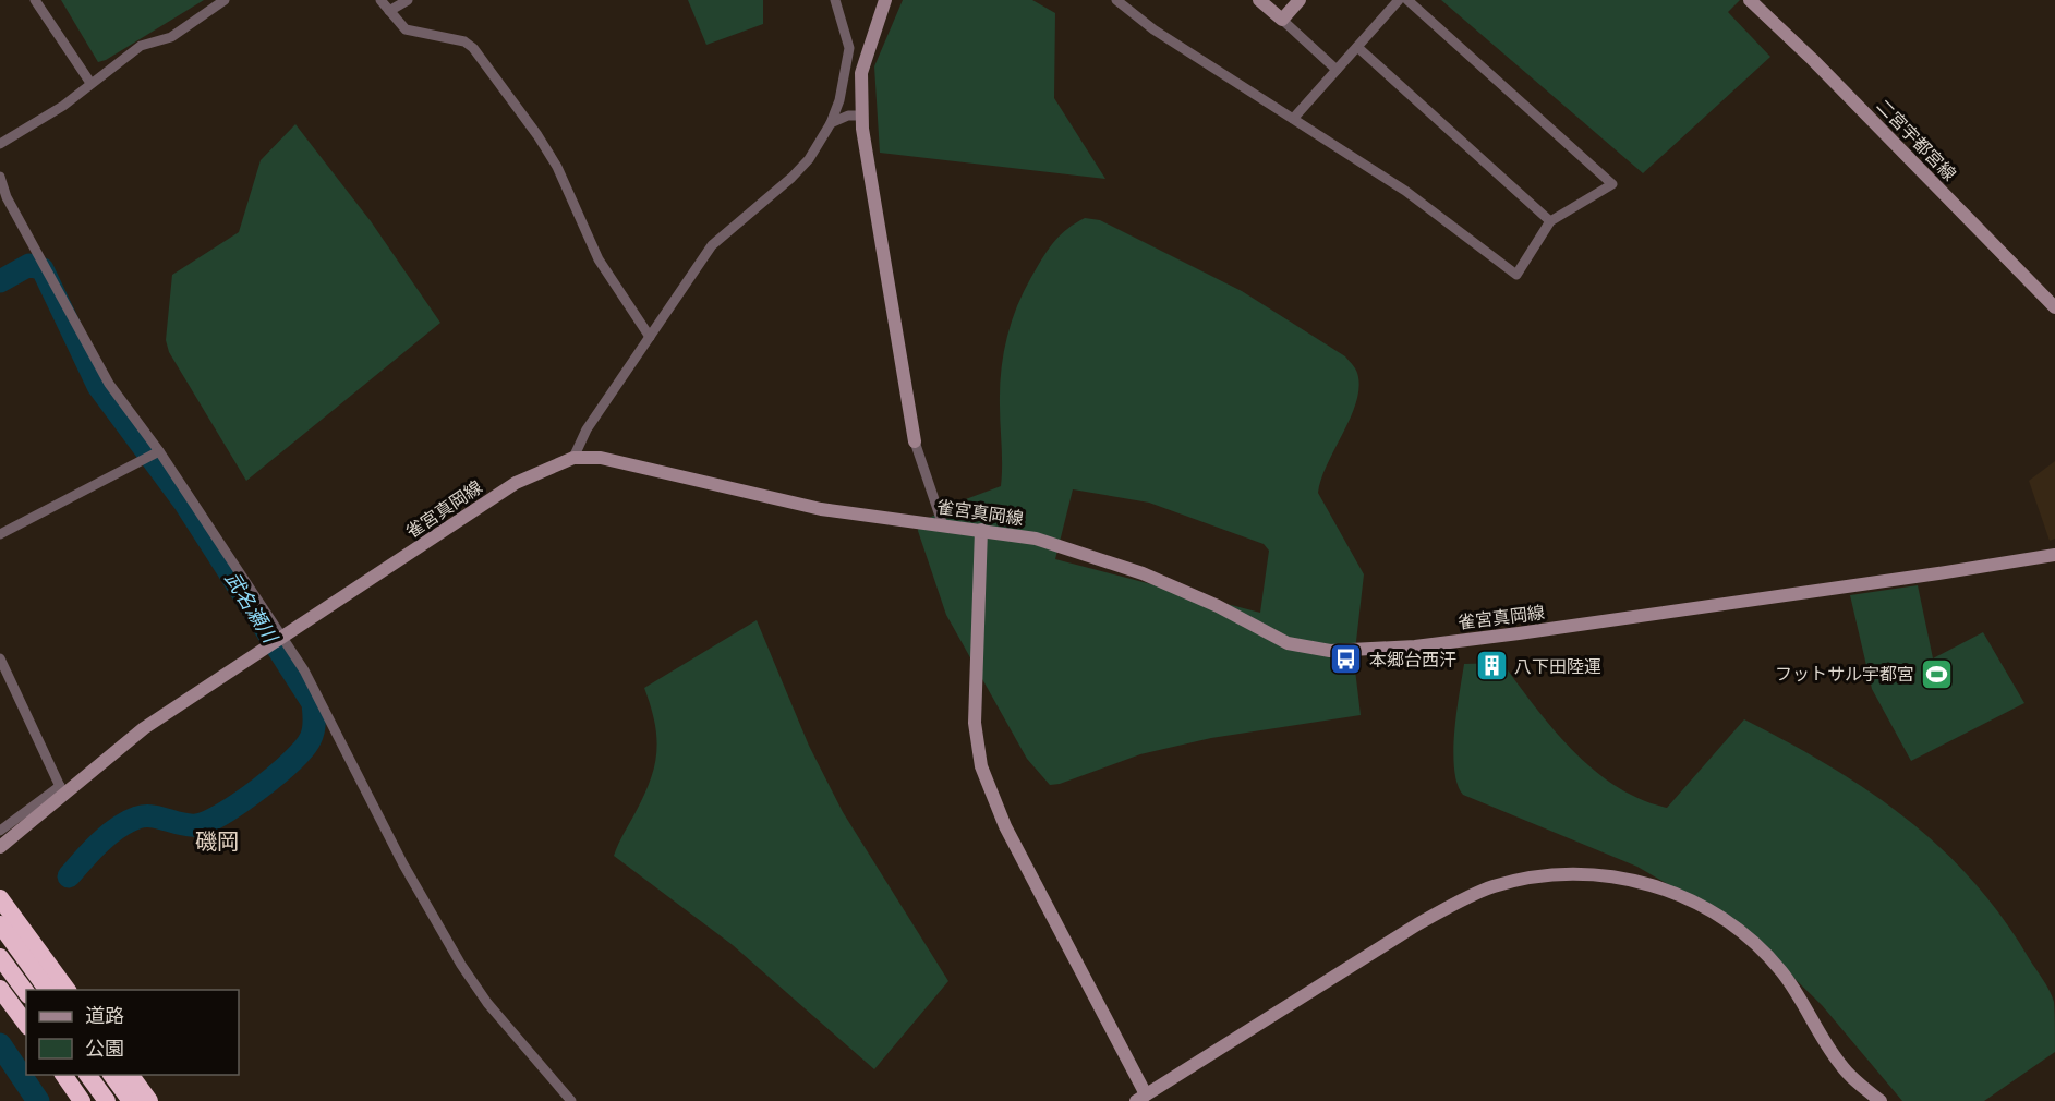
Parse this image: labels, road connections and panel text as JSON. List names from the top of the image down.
{
  "streets": {
    "main road": ["二宮宇都宮線", "雀宮真岡線"]
  },
  "districts": ["磯岡"],
  "water": ["武名瀬川"],
  "places": {
    "bus stop": ["本郷台西汗"],
    "building": ["八下田陸運"],
    "sports": ["フットサル宇都宮"]
  },
  "legend": ["道路", "公園"]
}
